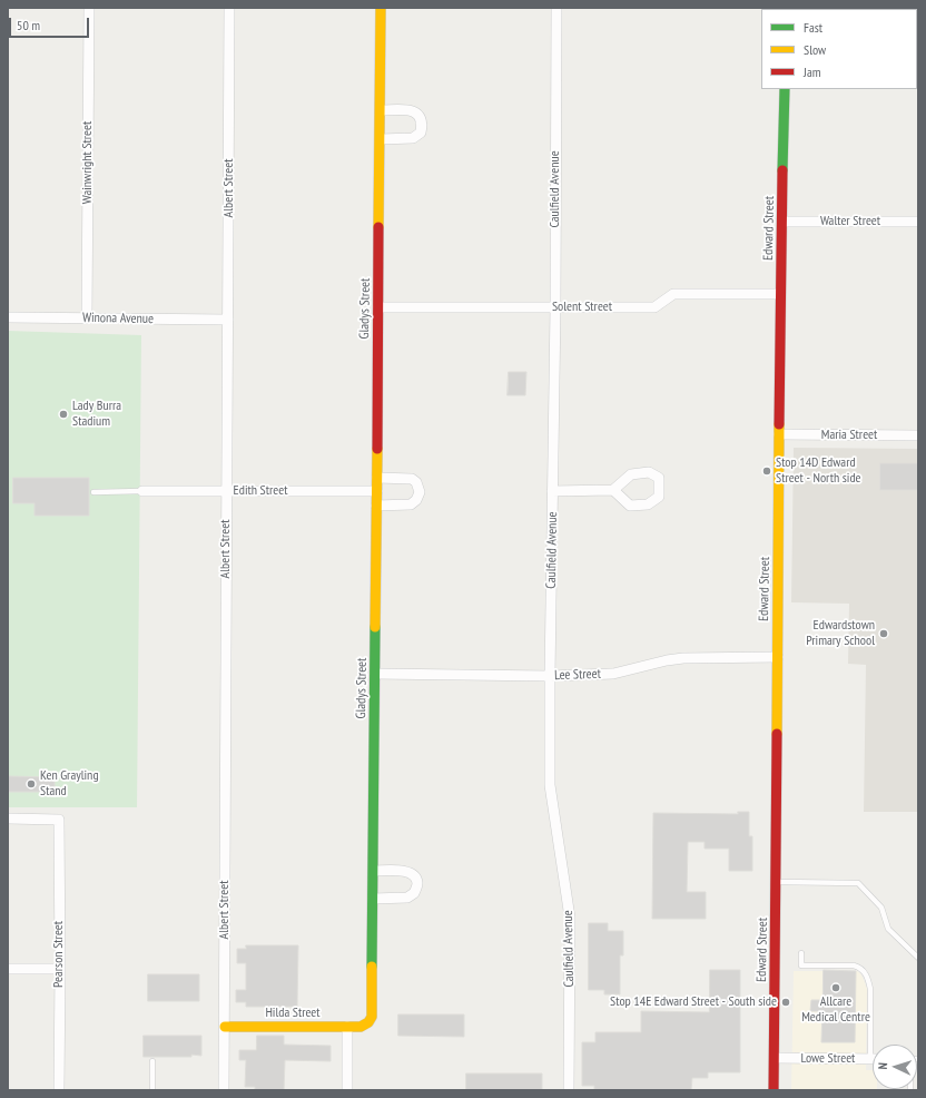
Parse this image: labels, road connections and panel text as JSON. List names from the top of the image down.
{
  "streets": {
    "street": [
      "Wainwright Street",
      "Albert Street",
      "Caulfield Avenue",
      "Walter Street",
      "Edward Street",
      "Solent Street",
      "Gladys Street",
      "Winona Avenue",
      "Maria Street",
      "Edith Street",
      "Lee Street",
      "Pearson Street",
      "Hilda Street",
      "Lowe Street"
    ]
  },
  "crossings": [
    ["Wainwright Street", "Winona Avenue"],
    ["Albert Street", "Winona Avenue"],
    ["Albert Street", "Edith Street"],
    ["Albert Street", "Hilda Street"],
    ["Caulfield Avenue", "Solent Street"],
    ["Caulfield Avenue", "Lee Street"],
    ["Walter Street", "Edward Street"],
    ["Edward Street", "Solent Street"],
    ["Edward Street", "Maria Street"],
    ["Edward Street", "Lee Street"],
    ["Edward Street", "Lowe Street"],
    ["Solent Street", "Gladys Street"],
    ["Gladys Street", "Edith Street"],
    ["Gladys Street", "Lee Street"],
    ["Gladys Street", "Hilda Street"]
  ],
  "places": [
    "Lady Burra Stadium",
    "Stop 14D Edward Street - North side",
    "Edwardstown Primary School",
    "Ken Grayling Stand",
    "Allcare Medical Centre",
    "Stop 14E Edward Street - South side"
  ],
  "legend": ["Fast", "Slow", "Jam"],
  "scale_bar": "50 m",
  "north": "left"
}
